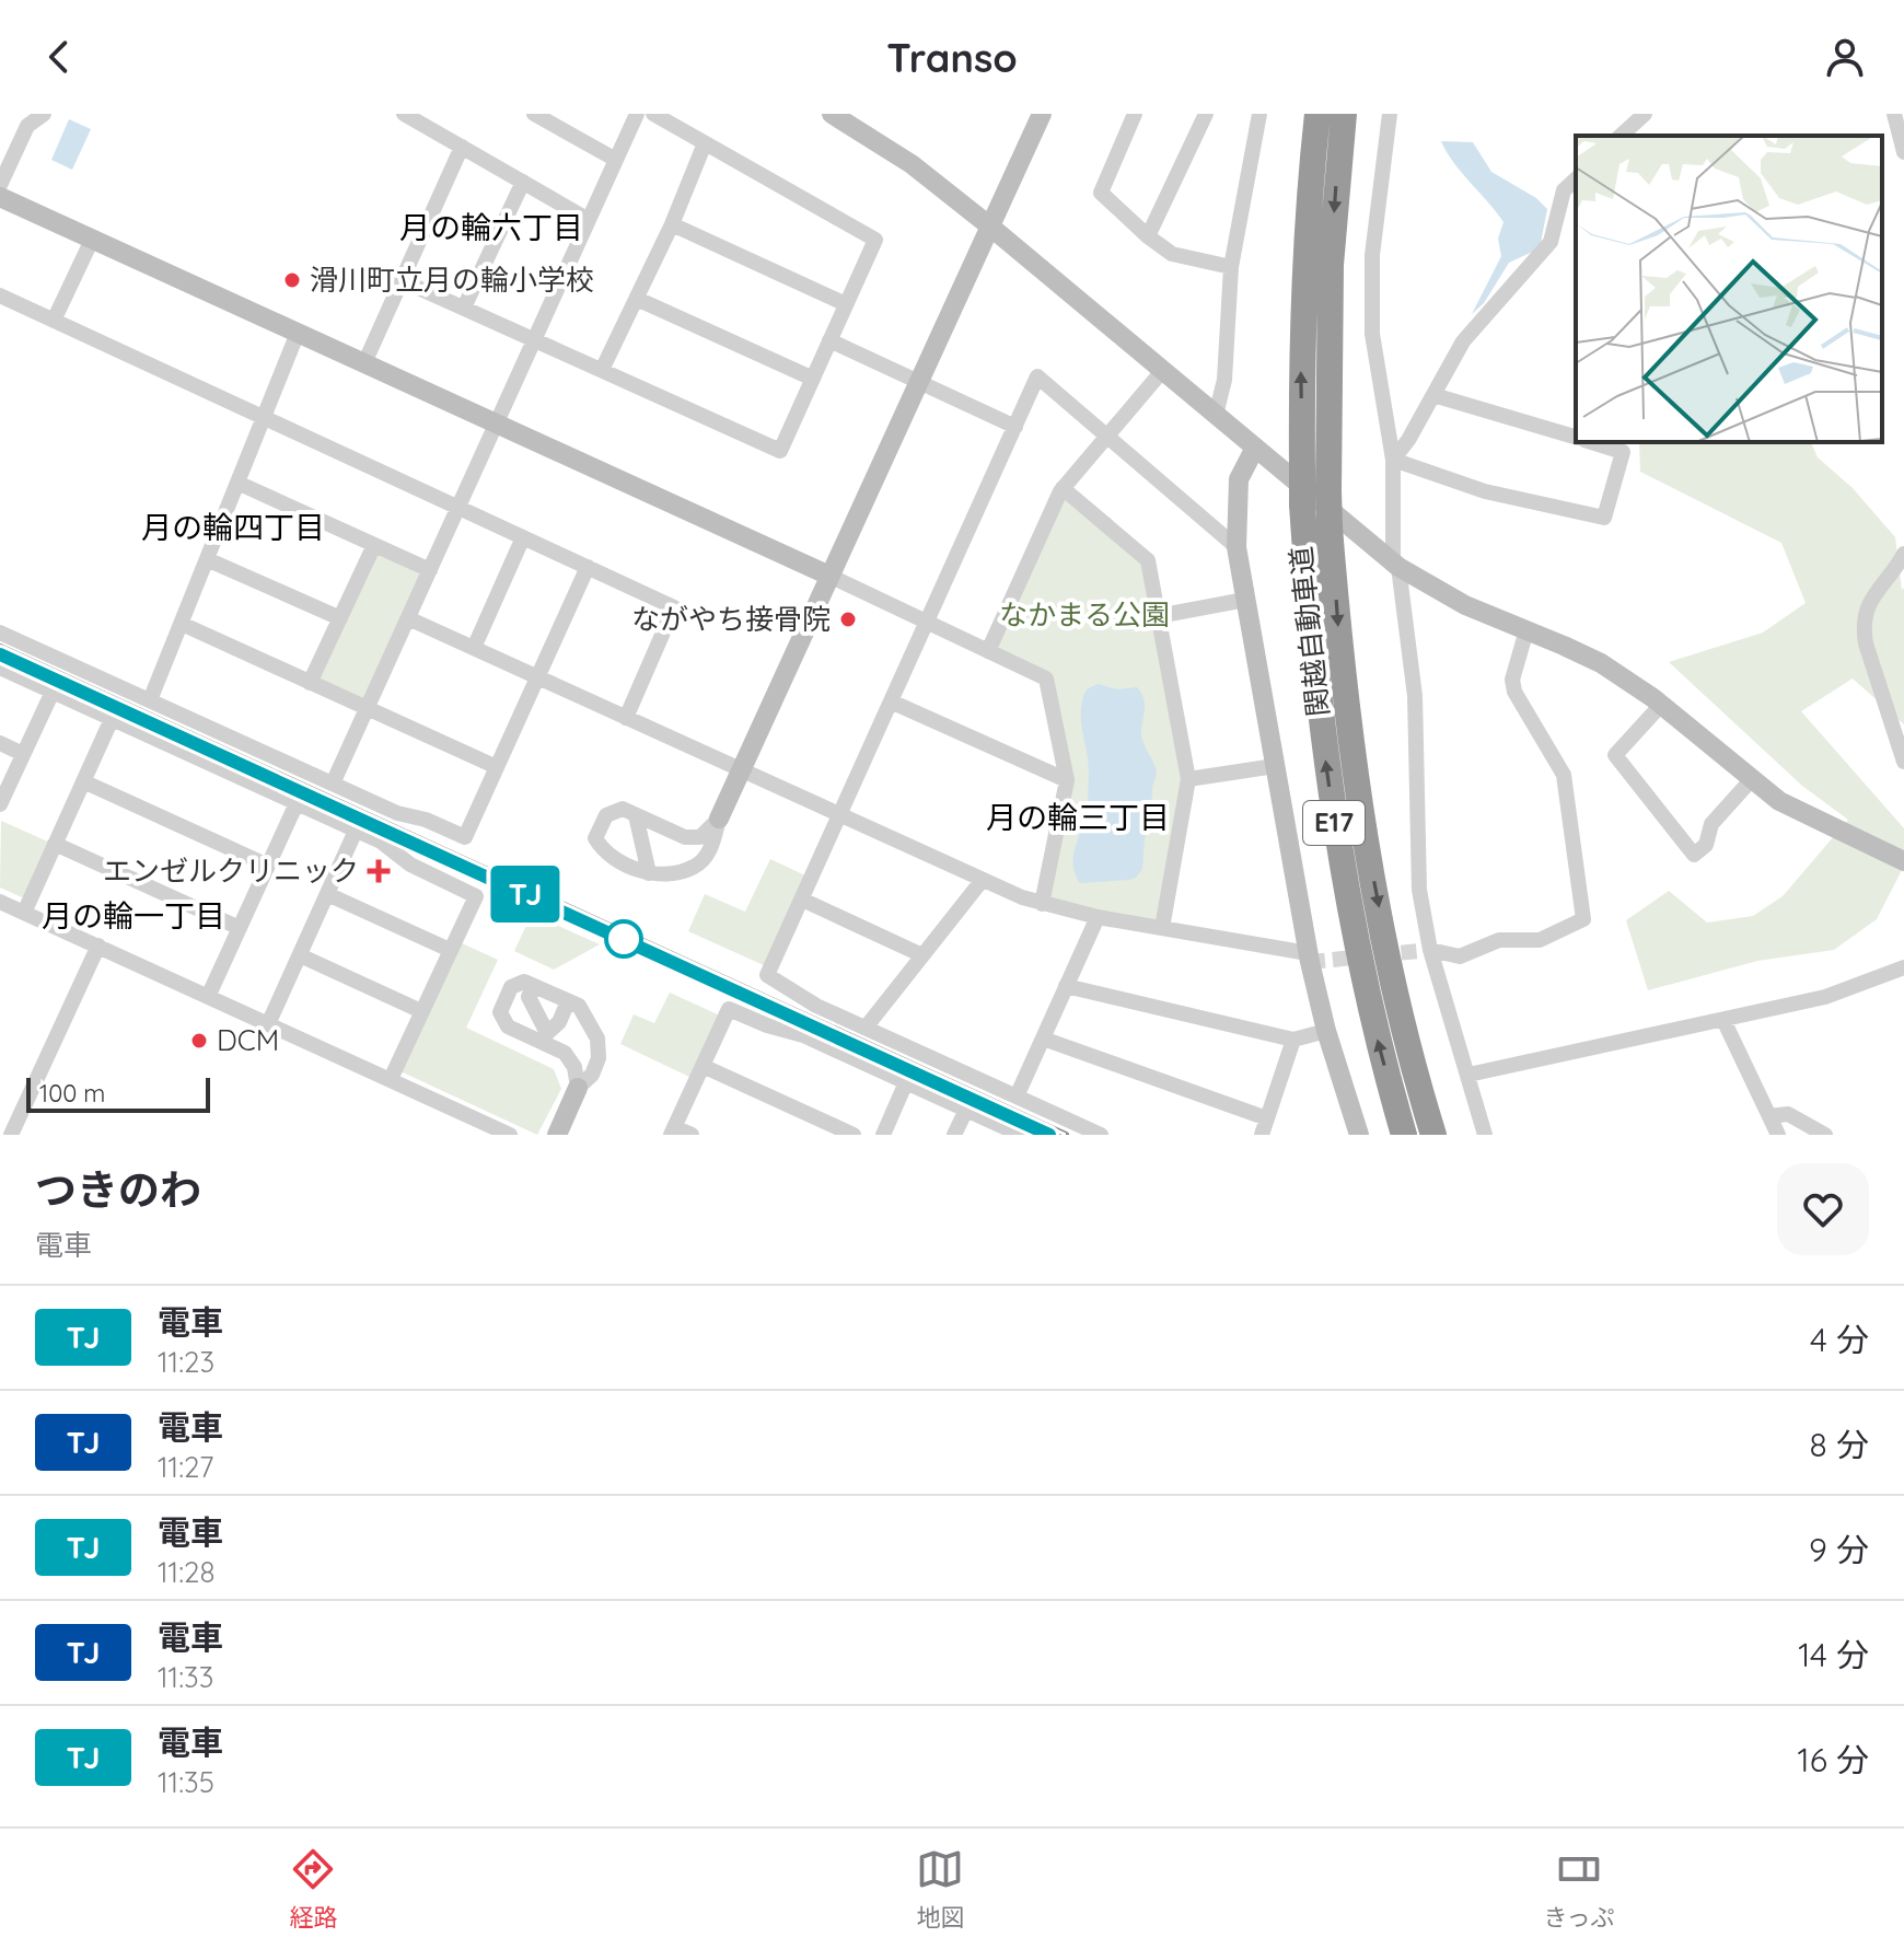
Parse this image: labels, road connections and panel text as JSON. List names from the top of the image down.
{
  "streets": {
    "highway": ["関越自動車道", "E17"]
  },
  "districts": [
    "月の輪六丁目",
    "月の輪四丁目",
    "月の輪三丁目",
    "月の輪一丁目"
  ],
  "parks": ["なかまる公園"],
  "places": {
    "other": ["滑川町立月の輪小学校", "ながやち接骨院", "DCM"],
    "health": ["エンゼルクリニック"]
  },
  "scale_bar": "100 m",
  "page": {
    "header": "Transo",
    "on_map": "TJ",
    "scale": "100 m",
    "heading": ["つきのわ", "電車"],
    "list": [
      {
        "mark": "TJ",
        "name": "電車",
        "note": "11:23",
        "value": "4 分"
      },
      {
        "mark": "TJ",
        "name": "電車",
        "note": "11:27",
        "value": "8 分"
      },
      {
        "mark": "TJ",
        "name": "電車",
        "note": "11:28",
        "value": "9 分"
      },
      {
        "mark": "TJ",
        "name": "電車",
        "note": "11:33",
        "value": "14 分"
      },
      {
        "mark": "TJ",
        "name": "電車",
        "note": "11:35",
        "value": "16 分"
      }
    ],
    "tabs": ["経路", "地図", "きっぷ"]
  }
}
